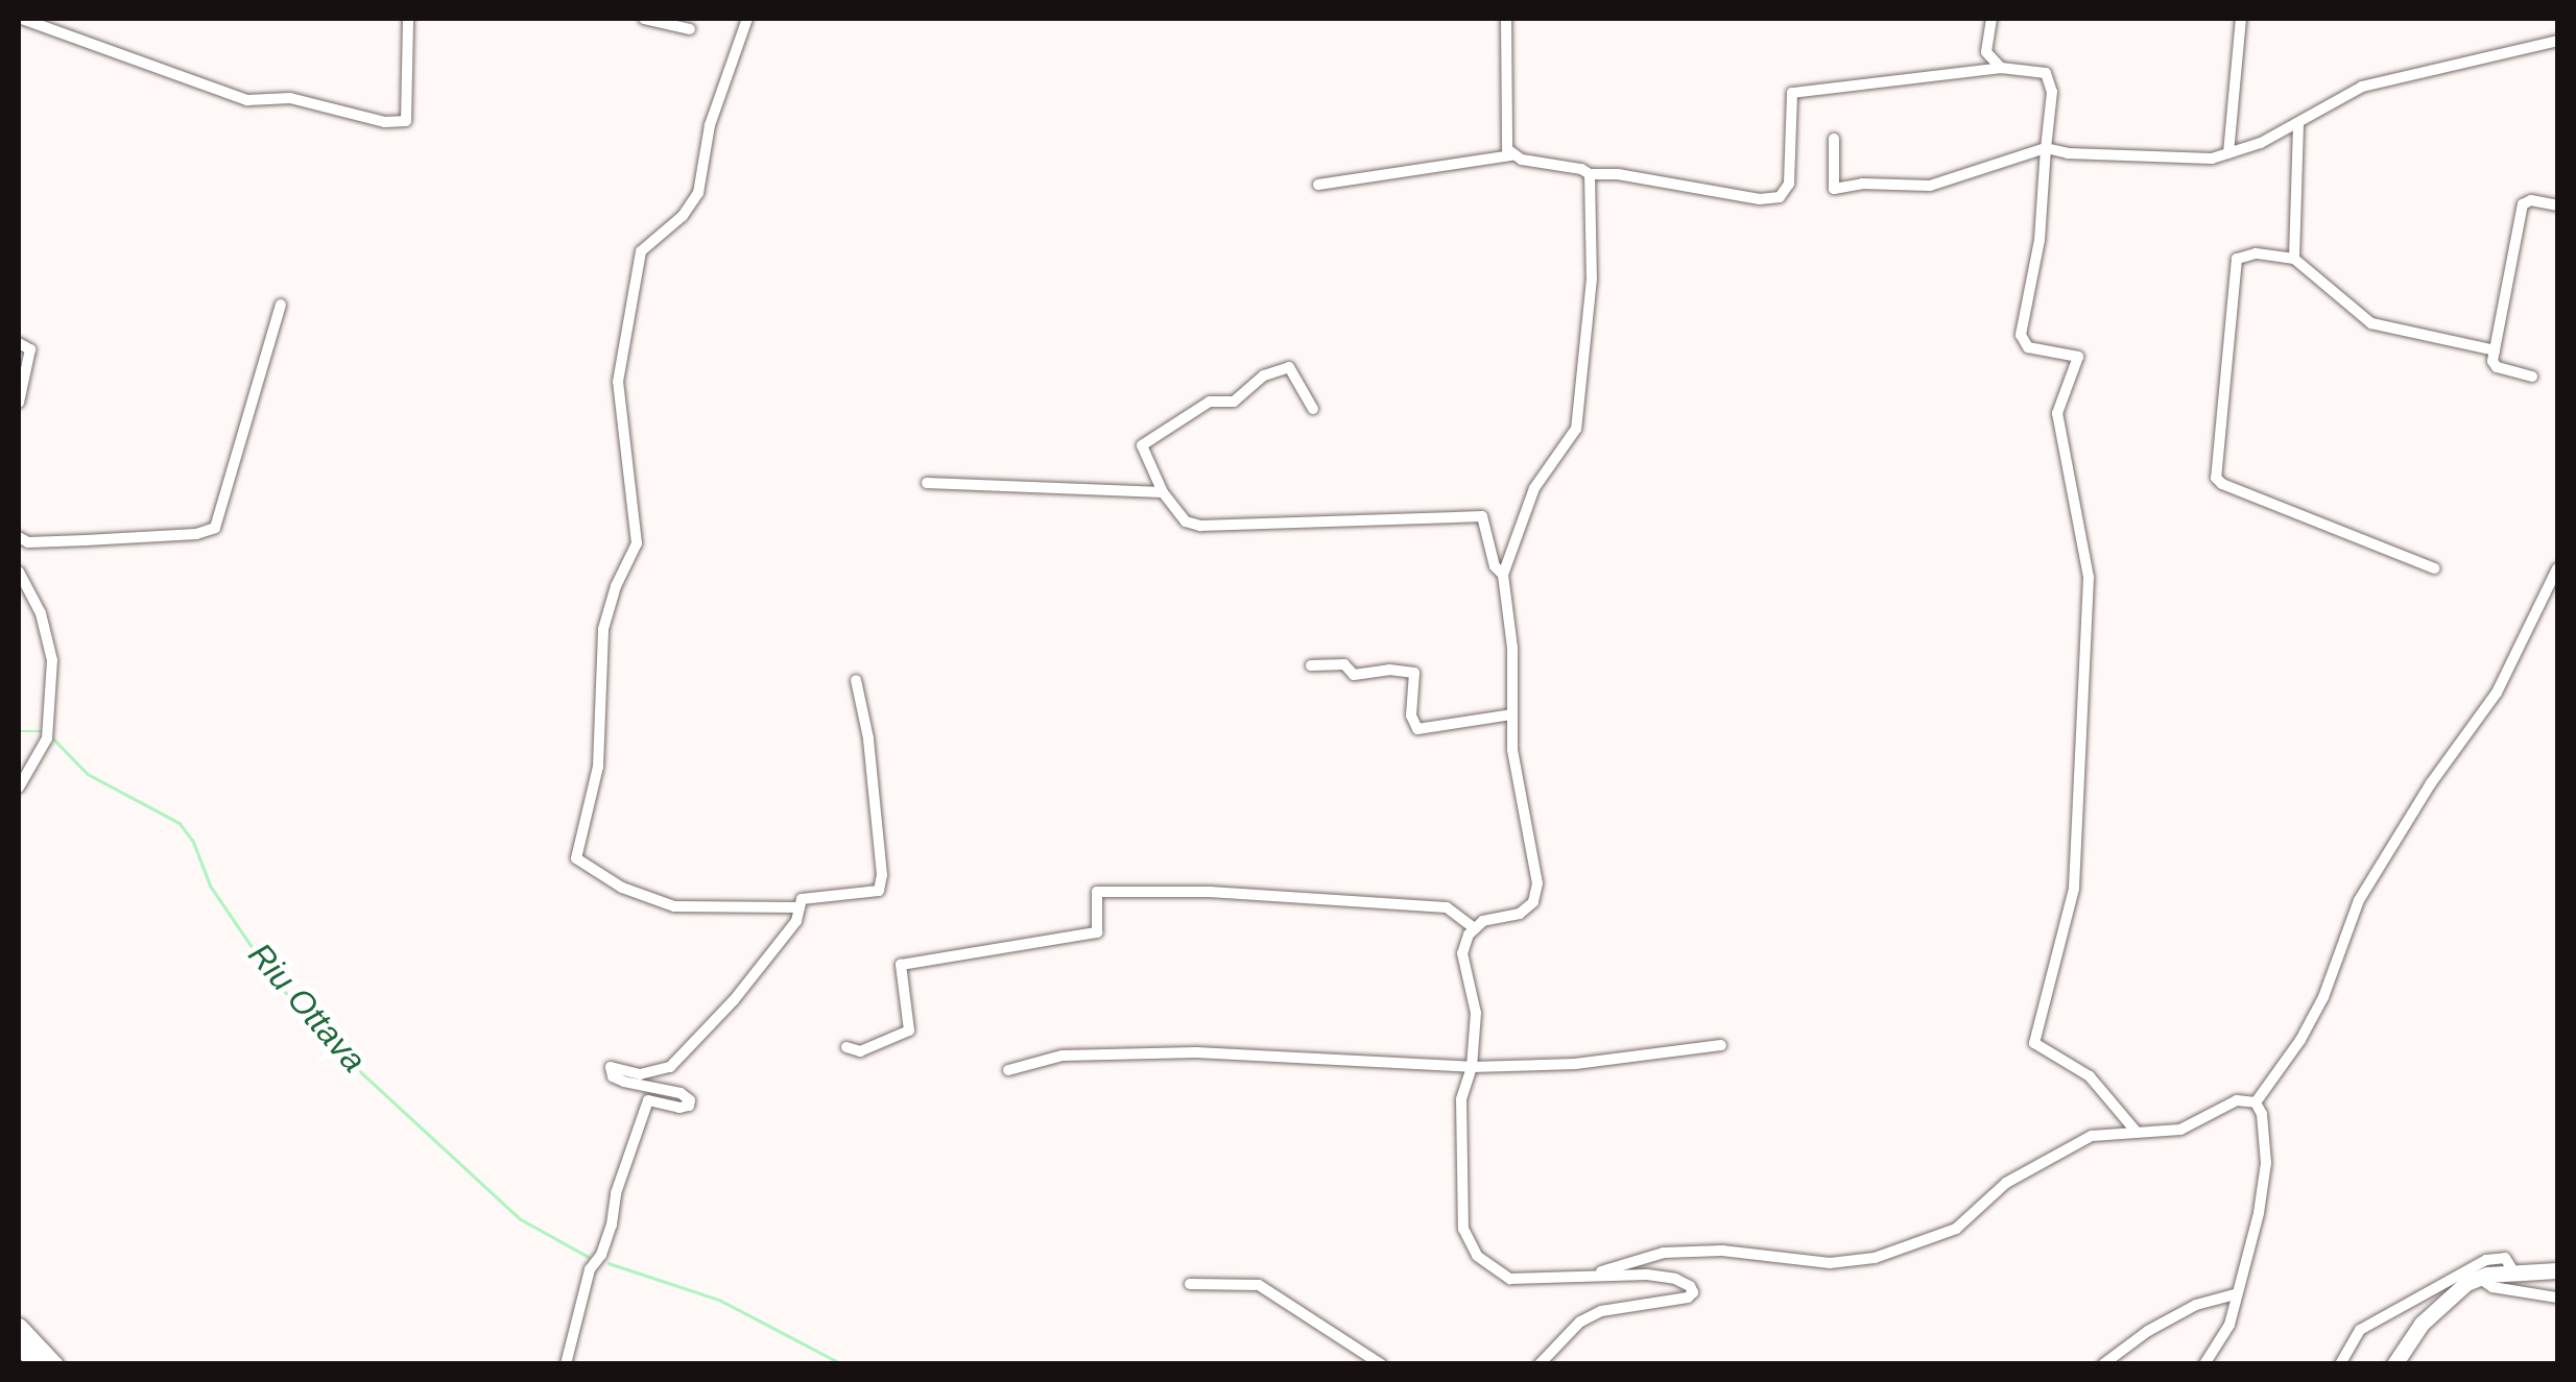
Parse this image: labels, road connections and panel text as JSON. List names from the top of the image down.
{
  "water": ["Riu Ottava"]
}
